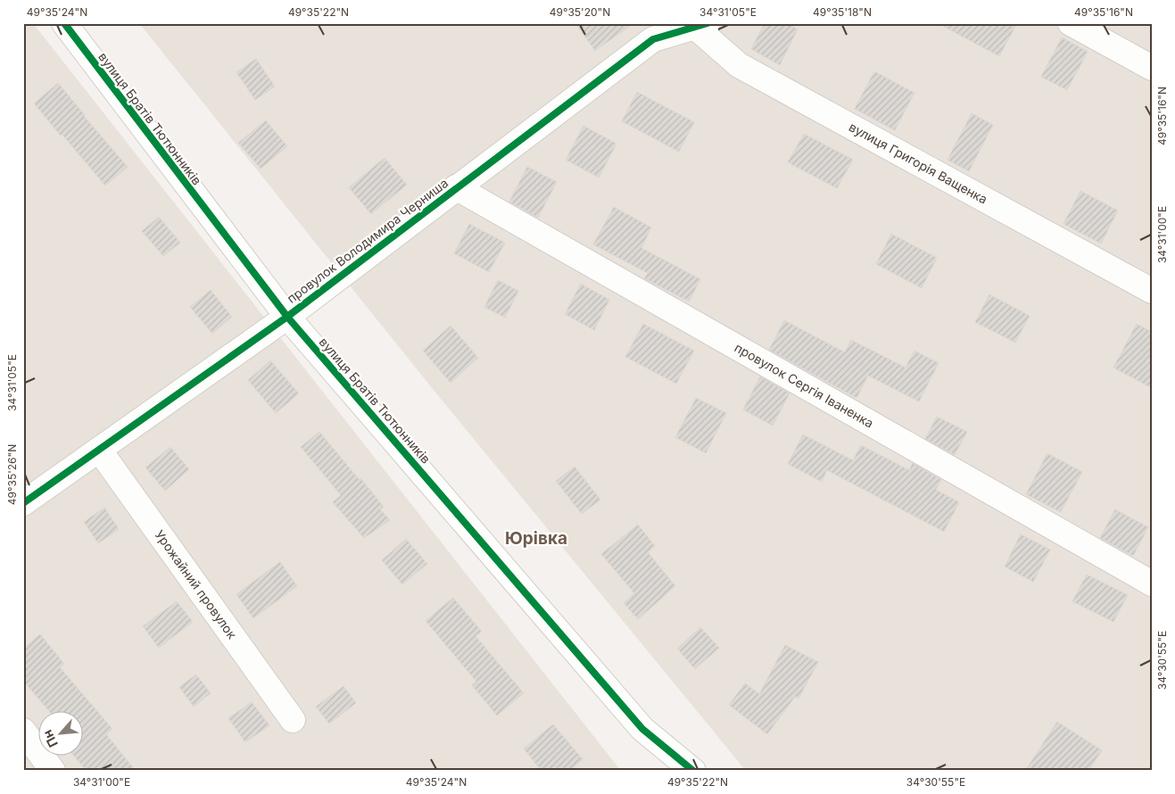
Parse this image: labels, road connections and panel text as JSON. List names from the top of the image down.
{
  "streets": {
    "street": [
      "вулиця Братів Тютюнників",
      "вулиця Григорія Ващенка",
      "провулок Володимира Черниша",
      "провулок Сергія Іваненка",
      "Урожайний провулок"
    ]
  },
  "crossings": [
    ["вулиця Братів Тютюнників", "провулок Володимира Черниша"],
    ["вулиця Григорія Ващенка", "провулок Володимира Черниша"],
    ["провулок Володимира Черниша", "провулок Сергія Іваненка"],
    ["провулок Володимира Черниша", "Урожайний провулок"]
  ],
  "districts": ["Юрівка"],
  "north": "bottom left",
  "coordinates": [
    "49°35'24\"N",
    "49°35'22\"N",
    "49°35'20\"N",
    "34°31'05\"E",
    "49°35'18\"N",
    "49°35'16\"N",
    "34°31'00\"E",
    "49°35'26\"N",
    "34°30'55\"E"
  ]
}
